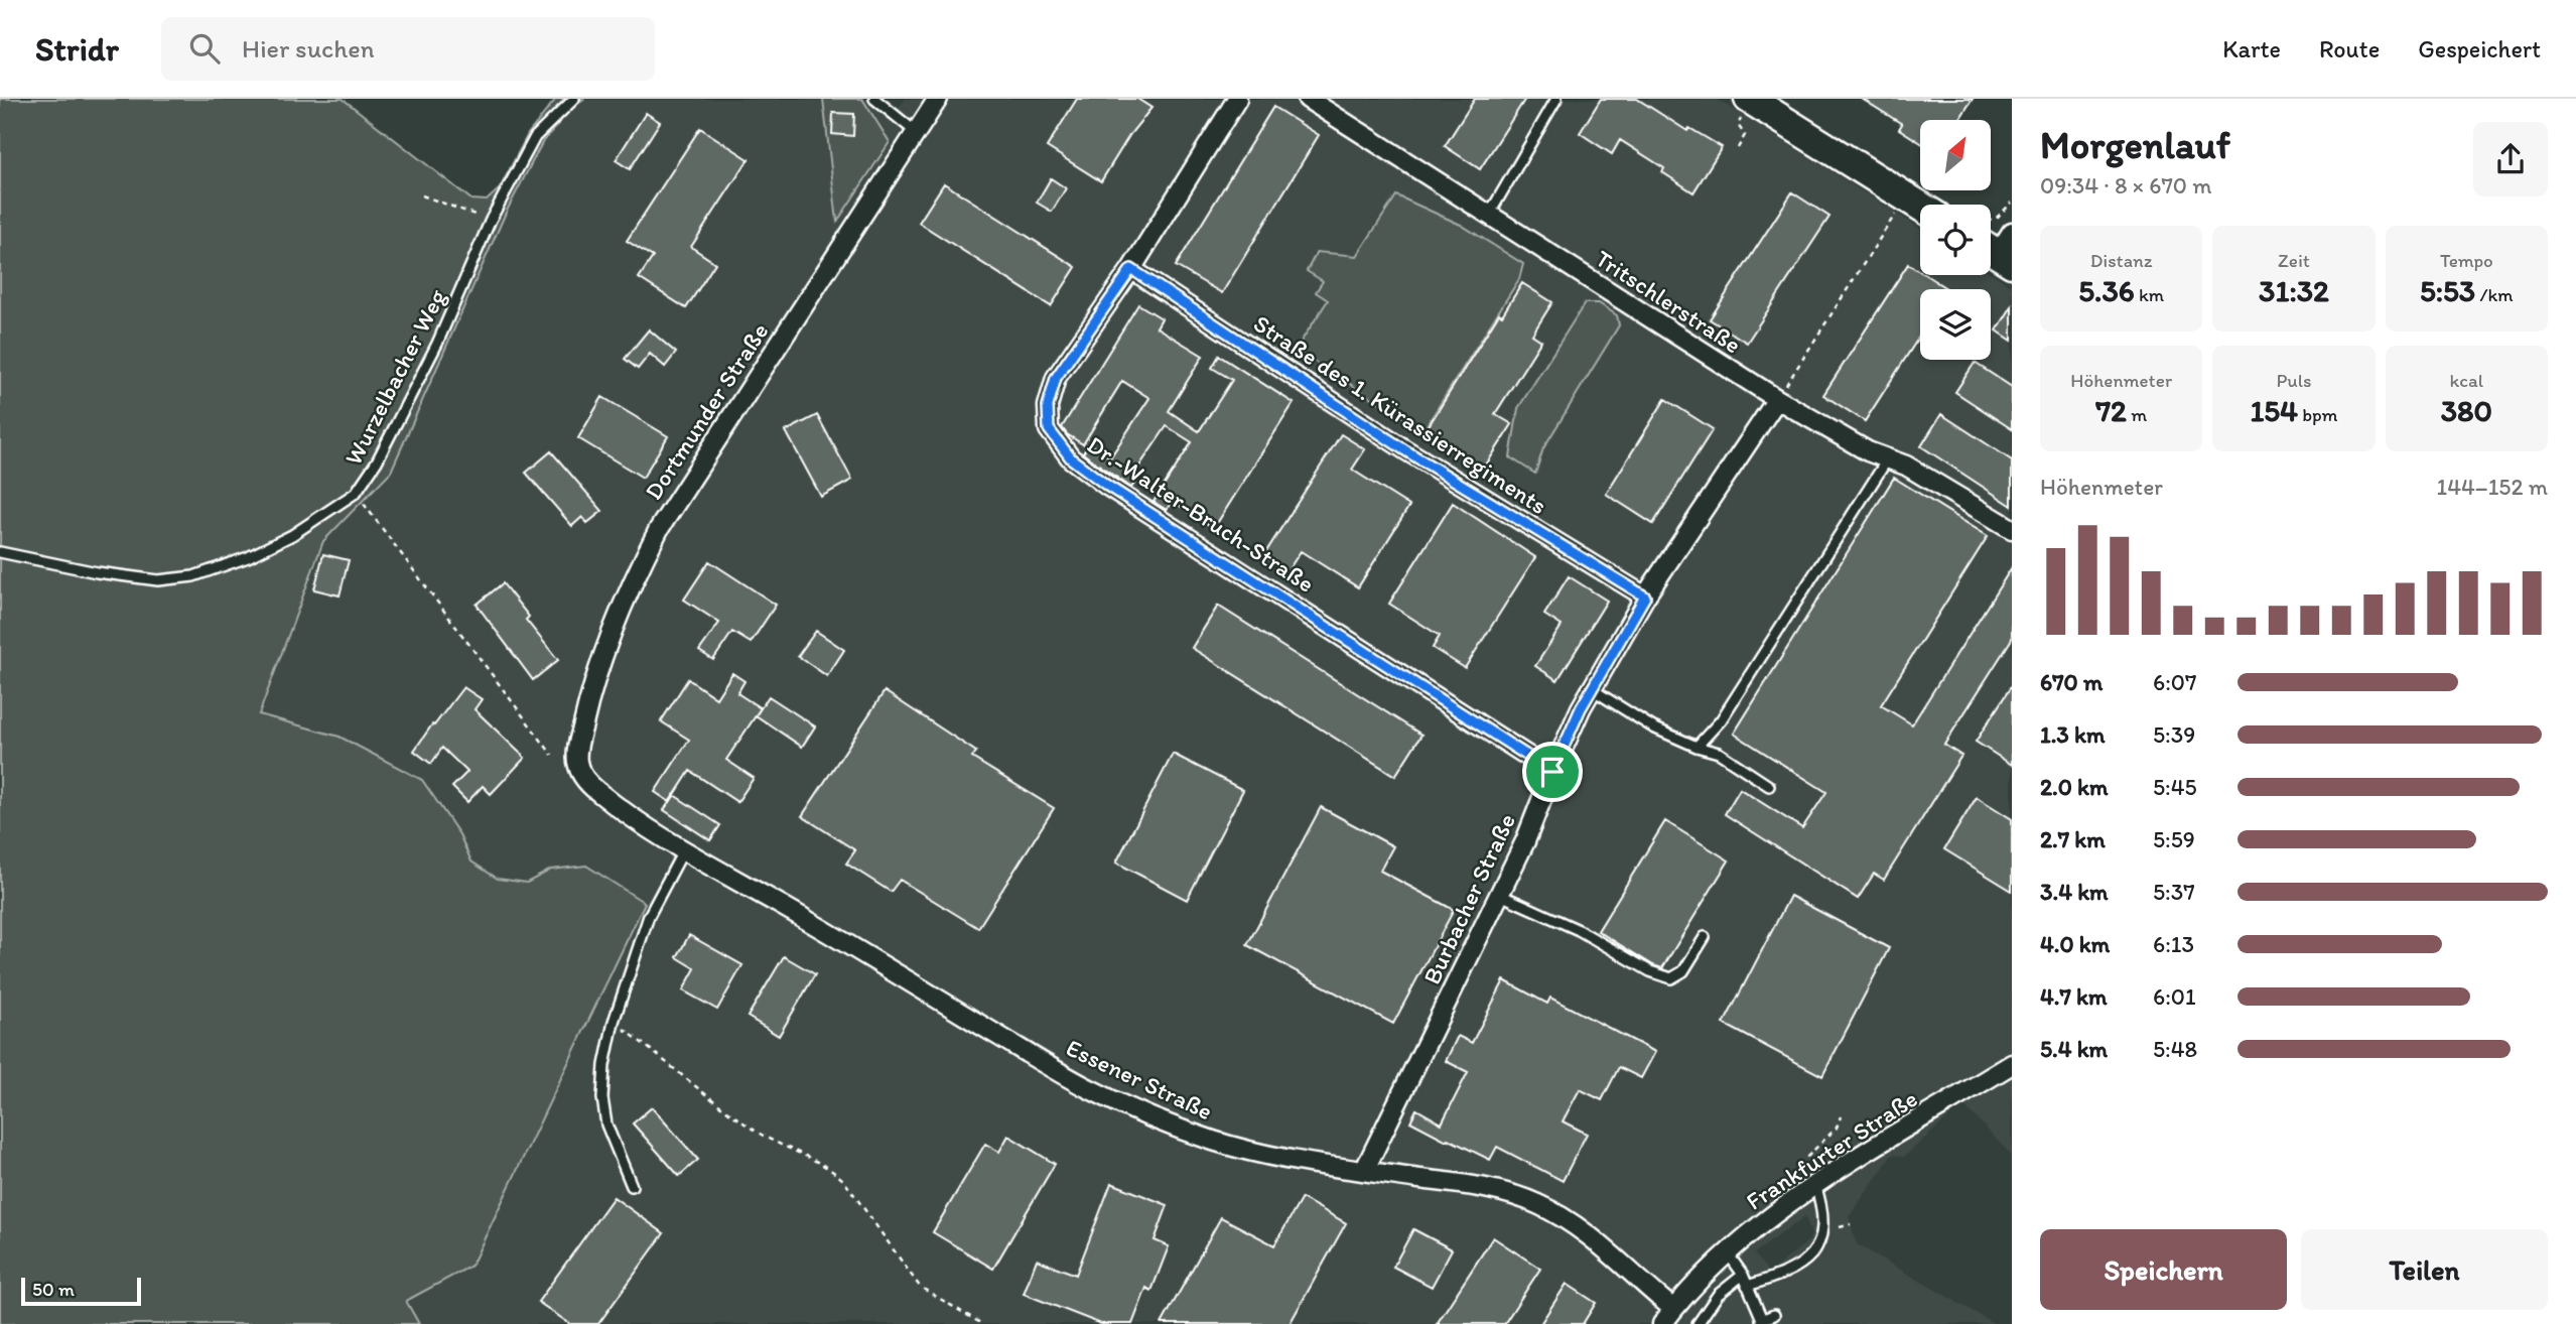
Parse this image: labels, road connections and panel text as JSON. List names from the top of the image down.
{
  "streets": {
    "street": [
      "Tritschlerstraße",
      "Dortmunder Straße",
      "Straße des 1. Kürassierregiments",
      "Dr.-Walter-Bruch-Straße",
      "Burbacher Straße",
      "Essener Straße",
      "Frankfurter Straße"
    ],
    "lane": ["Wurzelbacher Weg"]
  },
  "crossings": [
    ["Tritschlerstraße", "Burbacher Straße"],
    ["Dortmunder Straße", "Essener Straße"],
    ["Straße des 1. Kürassierregiments", "Dr.-Walter-Bruch-Straße"],
    ["Straße des 1. Kürassierregiments", "Burbacher Straße"],
    ["Dr.-Walter-Bruch-Straße", "Burbacher Straße"],
    ["Burbacher Straße", "Essener Straße"],
    ["Essener Straße", "Frankfurter Straße"]
  ],
  "scale_bar": "50 m",
  "north": "top right",
  "page": {
    "header": "Stridr",
    "search": "Hier suchen",
    "nav": ["Karte", "Route", "Gespeichert"],
    "heading": ["Morgenlauf", "09:34 · 8 × 670 m"],
    "stats": [
      ["Distanz", "5.36 km"],
      ["Zeit", "31:32"],
      ["Tempo", "5:53 /km"],
      ["Höhenmeter", "72 m"],
      ["Puls", "154 bpm"],
      ["kcal", "380"]
    ],
    "chart": ["Höhenmeter", "144–152 m"],
    "list": [
      {
        "name": "670 m",
        "note": "6:07"
      },
      {
        "name": "1.3 km",
        "note": "5:39"
      },
      {
        "name": "2.0 km",
        "note": "5:45"
      },
      {
        "name": "2.7 km",
        "note": "5:59"
      },
      {
        "name": "3.4 km",
        "note": "5:37"
      },
      {
        "name": "4.0 km",
        "note": "6:13"
      },
      {
        "name": "4.7 km",
        "note": "6:01"
      },
      {
        "name": "5.4 km",
        "note": "5:48"
      }
    ],
    "buttons": ["Speichern", "Teilen"],
    "scale": "50 m"
  }
}
